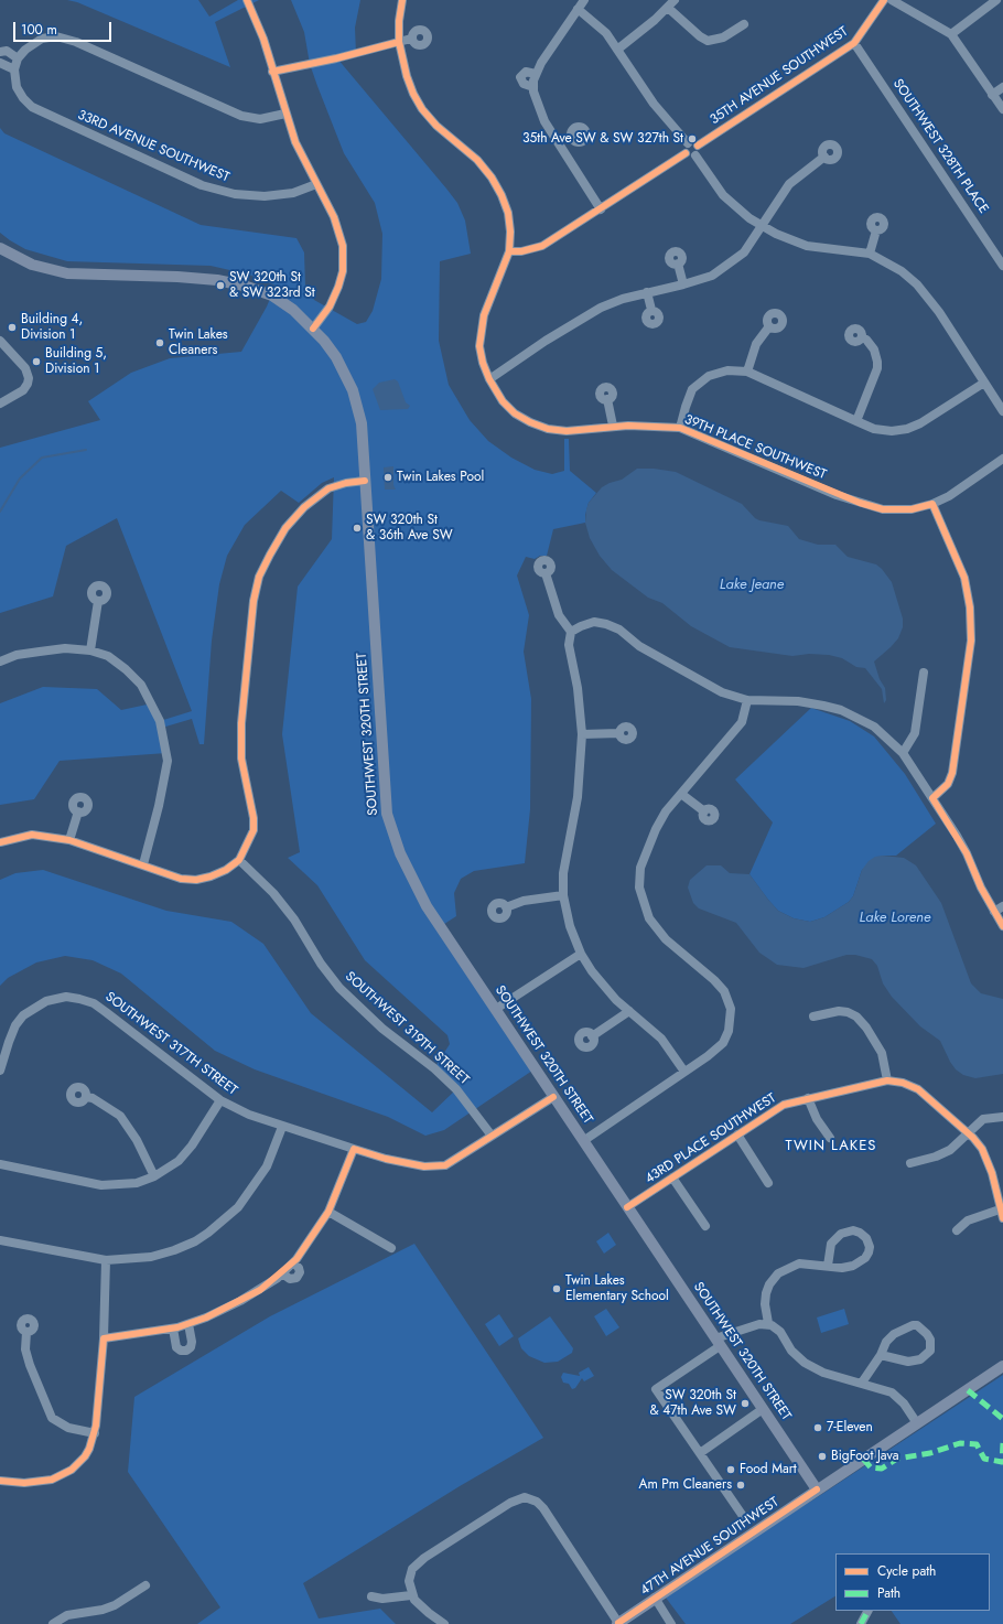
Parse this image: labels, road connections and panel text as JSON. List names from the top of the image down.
{
  "streets": {
    "main road": ["SOUTHWEST 320TH STREET", "47TH AVENUE SOUTHWEST"],
    "street": [
      "35TH AVENUE SOUTHWEST",
      "33RD AVENUE SOUTHWEST",
      "SOUTHWEST 328TH PLACE",
      "39TH PLACE SOUTHWEST",
      "SOUTHWEST 319TH STREET",
      "SOUTHWEST 317TH STREET",
      "43RD PLACE SOUTHWEST"
    ]
  },
  "crossings": [
    ["35TH AVENUE SOUTHWEST", "SOUTHWEST 328TH PLACE"],
    ["SOUTHWEST 320TH STREET", "SOUTHWEST 317TH STREET"],
    ["SOUTHWEST 320TH STREET", "43RD PLACE SOUTHWEST"],
    ["SOUTHWEST 320TH STREET", "47TH AVENUE SOUTHWEST"],
    ["SOUTHWEST 319TH STREET", "SOUTHWEST 317TH STREET"]
  ],
  "districts": ["TWIN LAKES"],
  "water": ["Lake Jeane", "Lake Lorene"],
  "places": [
    "35th Ave SW & SW 327th St",
    "SW 320th St & SW 323rd St",
    "Building 4, Division 1",
    "Twin Lakes Cleaners",
    "Building 5, Division 1",
    "Twin Lakes Pool",
    "SW 320th St & 36th Ave SW",
    "Twin Lakes Elementary School",
    "SW 320th St & 47th Ave SW",
    "7-Eleven",
    "BigFoot Java",
    "Food Mart",
    "Am Pm Cleaners"
  ],
  "legend": ["Cycle path", "Path"],
  "scale_bar": "100 m"
}
